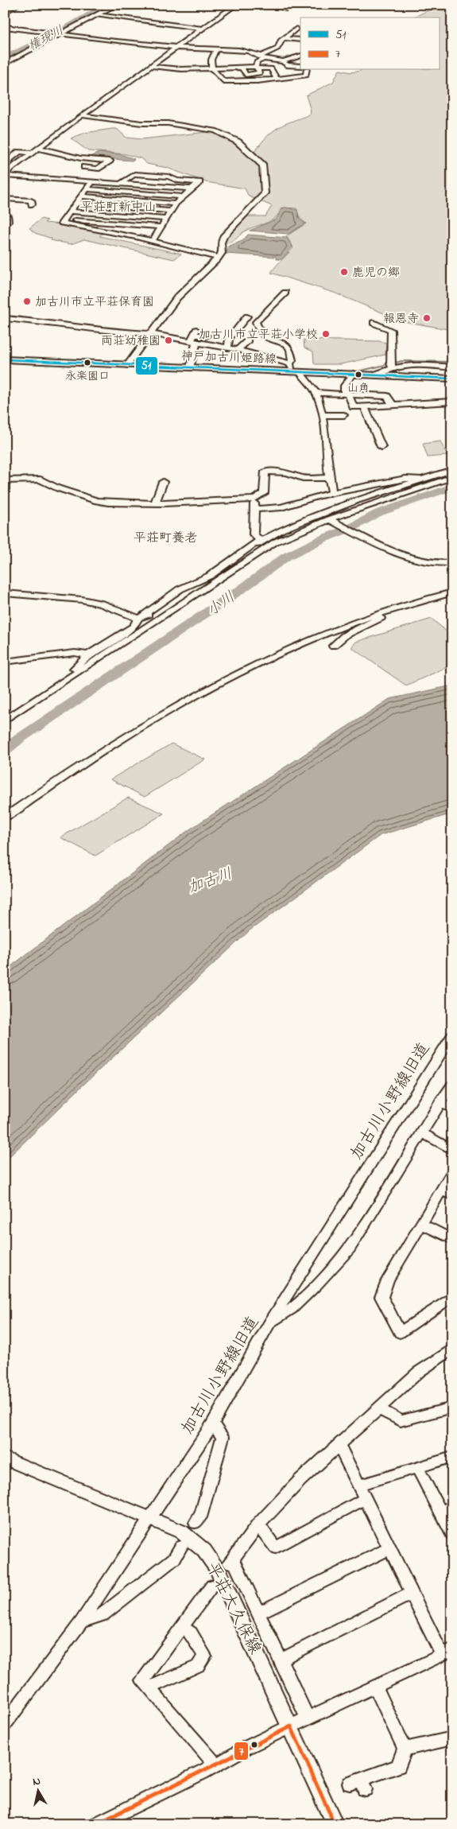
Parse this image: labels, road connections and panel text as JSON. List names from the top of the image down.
{
  "streets": {
    "main road": ["神戸加古川姫路線", "平荘大久保線"],
    "street": ["加古川小野線旧道"]
  },
  "crossings": [
    ["加古川小野線旧道", "平荘大久保線"]
  ],
  "districts": ["平荘町新中山", "平荘町養老"],
  "water": ["権現川", "小川", "加古川"],
  "places": [
    "鹿児の郷",
    "加古川市立平荘保育園",
    "報恩寺",
    "加古川市立平荘小学校",
    "両荘幼稚園",
    "永楽園口",
    "山角"
  ],
  "lines": ["transit line 51", "transit line 7"],
  "legend": ["51", "7"],
  "north": "top"
}
